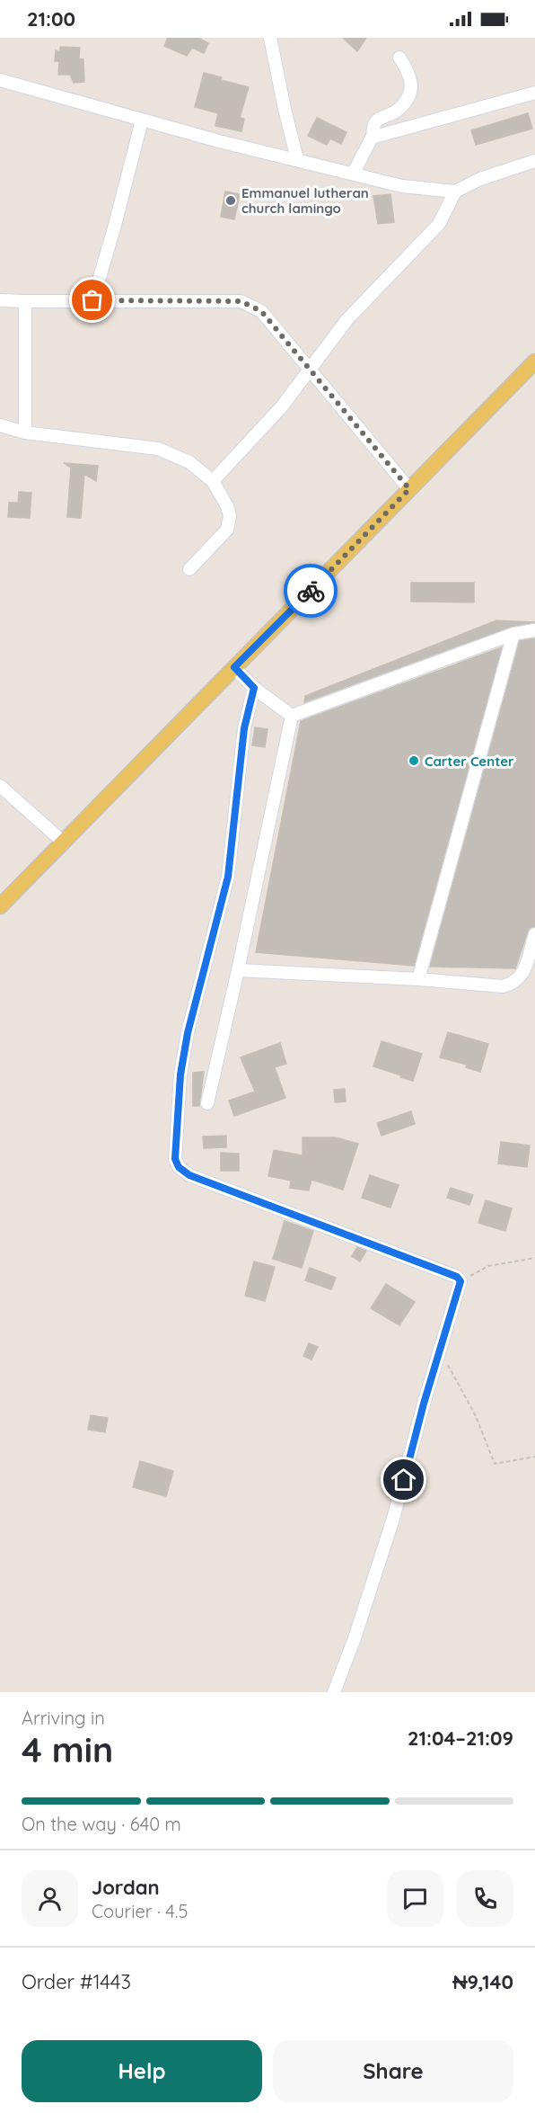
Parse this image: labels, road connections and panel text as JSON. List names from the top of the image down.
{
  "places": ["Emmanuel lutheran church lamingo", "Carter Center"],
  "page": {
    "status": "21:00",
    "heading": ["4 min", "Arriving in", "21:04–21:09"],
    "panel": [
      "Jordan",
      "Courier · 4.5",
      "Order #1443",
      "₦9,140"
    ],
    "bar": "On the way · 640 m",
    "buttons": ["Help", "Share"]
  }
}
